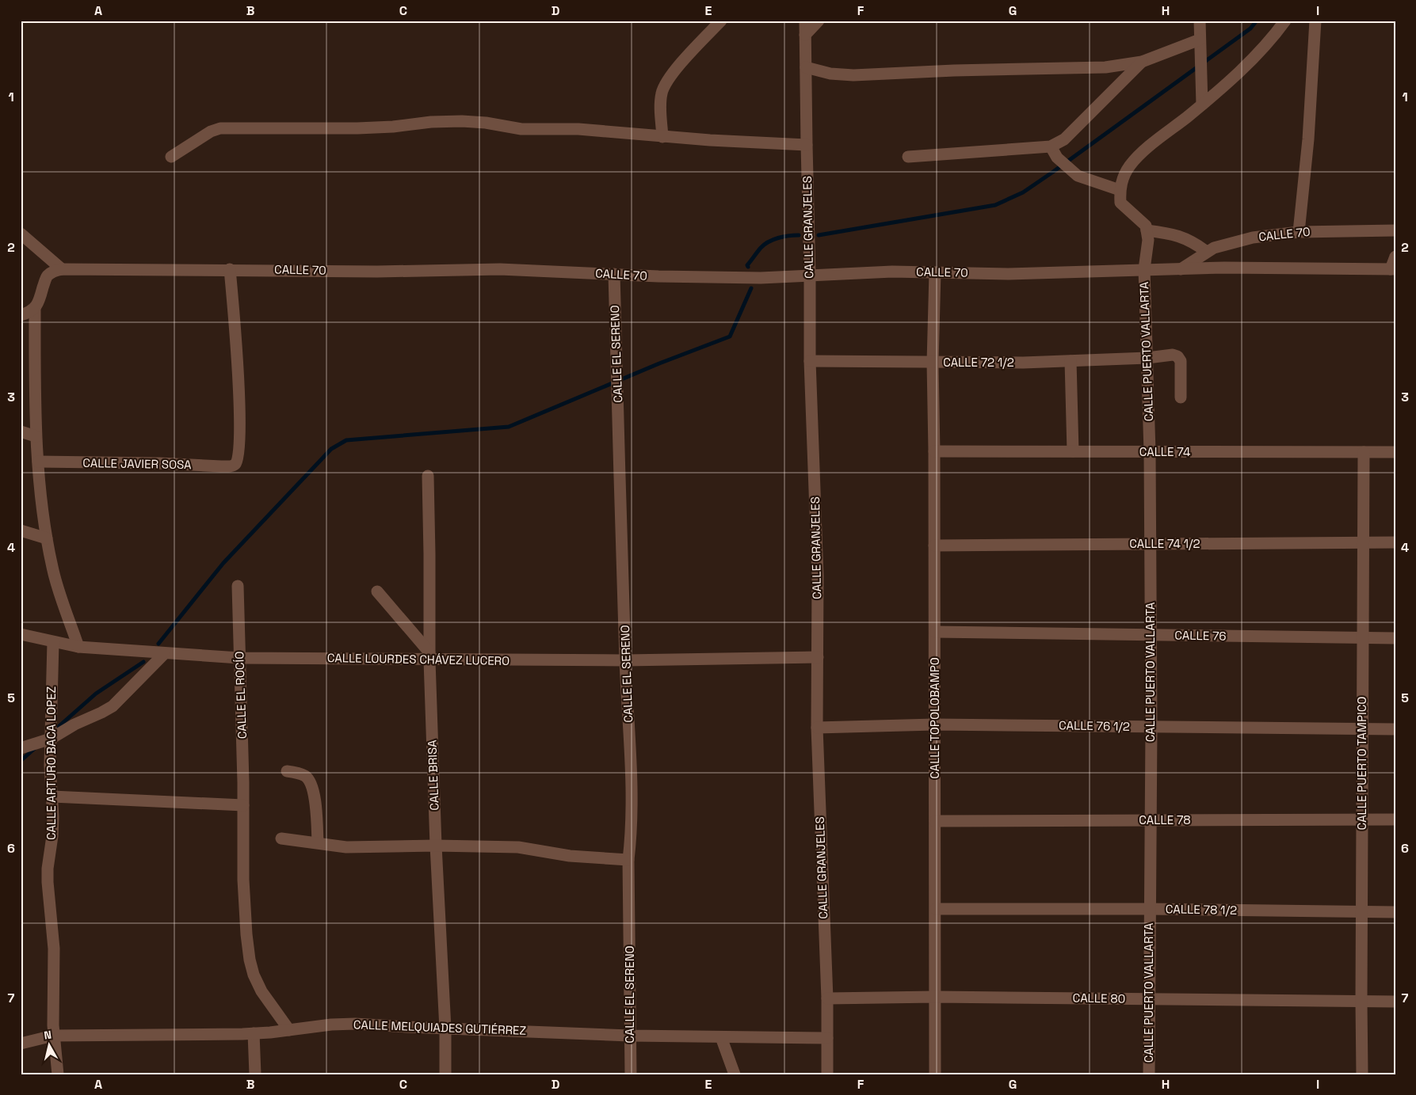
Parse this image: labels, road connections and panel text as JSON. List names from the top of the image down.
{
  "streets": {
    "street": [
      "CALLE GRANJELES",
      "CALLE 70",
      "CALLE PUERTO VALLARTA",
      "CALLE EL SERENO",
      "CALLE 72 1/2",
      "CALLE 74",
      "CALLE JAVIER SOSA",
      "CALLE 74 1/2",
      "CALLE 76",
      "CALLE LOURDES CHÁVEZ LUCERO",
      "CALLE EL ROCÍO",
      "CALLE TOPOLOBAMPO",
      "CALLE 76 1/2",
      "CALLE ARTURO BACA LOPEZ",
      "CALLE PUERTO TAMPICO",
      "CALLE BRISA",
      "CALLE 78",
      "CALLE 78 1/2",
      "CALLE 80",
      "CALLE MELQUIADES GUTIÉRREZ"
    ]
  },
  "crossings": [
    ["CALLE GRANJELES", "CALLE 70"],
    ["CALLE GRANJELES", "CALLE 72 1/2"],
    ["CALLE GRANJELES", "CALLE LOURDES CHÁVEZ LUCERO"],
    ["CALLE GRANJELES", "CALLE 76 1/2"],
    ["CALLE GRANJELES", "CALLE 80"],
    ["CALLE GRANJELES", "CALLE MELQUIADES GUTIÉRREZ"],
    ["CALLE 70", "CALLE PUERTO VALLARTA"],
    ["CALLE 70", "CALLE EL SERENO"],
    ["CALLE 70", "CALLE JAVIER SOSA"],
    ["CALLE 70", "CALLE TOPOLOBAMPO"],
    ["CALLE PUERTO VALLARTA", "CALLE 72 1/2"],
    ["CALLE PUERTO VALLARTA", "CALLE 74"],
    ["CALLE PUERTO VALLARTA", "CALLE 74 1/2"],
    ["CALLE PUERTO VALLARTA", "CALLE 76"],
    ["CALLE PUERTO VALLARTA", "CALLE 76 1/2"],
    ["CALLE PUERTO VALLARTA", "CALLE 78"],
    ["CALLE PUERTO VALLARTA", "CALLE 78 1/2"],
    ["CALLE PUERTO VALLARTA", "CALLE 80"],
    ["CALLE EL SERENO", "CALLE LOURDES CHÁVEZ LUCERO"],
    ["CALLE EL SERENO", "CALLE MELQUIADES GUTIÉRREZ"],
    ["CALLE 72 1/2", "CALLE TOPOLOBAMPO"],
    ["CALLE 74", "CALLE TOPOLOBAMPO"],
    ["CALLE 74", "CALLE PUERTO TAMPICO"],
    ["CALLE 74 1/2", "CALLE TOPOLOBAMPO"],
    ["CALLE 74 1/2", "CALLE PUERTO TAMPICO"],
    ["CALLE 76", "CALLE TOPOLOBAMPO"],
    ["CALLE 76", "CALLE PUERTO TAMPICO"],
    ["CALLE LOURDES CHÁVEZ LUCERO", "CALLE EL ROCÍO"],
    ["CALLE LOURDES CHÁVEZ LUCERO", "CALLE ARTURO BACA LOPEZ"],
    ["CALLE LOURDES CHÁVEZ LUCERO", "CALLE BRISA"],
    ["CALLE EL ROCÍO", "CALLE MELQUIADES GUTIÉRREZ"],
    ["CALLE TOPOLOBAMPO", "CALLE 76 1/2"],
    ["CALLE TOPOLOBAMPO", "CALLE 78"],
    ["CALLE TOPOLOBAMPO", "CALLE 78 1/2"],
    ["CALLE TOPOLOBAMPO", "CALLE 80"],
    ["CALLE 76 1/2", "CALLE PUERTO TAMPICO"],
    ["CALLE ARTURO BACA LOPEZ", "CALLE MELQUIADES GUTIÉRREZ"],
    ["CALLE PUERTO TAMPICO", "CALLE 78"],
    ["CALLE PUERTO TAMPICO", "CALLE 78 1/2"],
    ["CALLE PUERTO TAMPICO", "CALLE 80"],
    ["CALLE BRISA", "CALLE MELQUIADES GUTIÉRREZ"]
  ],
  "north": "top",
  "grid": {
    "columns": [
      "A",
      "B",
      "C",
      "D",
      "E",
      "F",
      "G",
      "H",
      "I"
    ],
    "rows": [
      "1",
      "2",
      "3",
      "4",
      "5",
      "6",
      "7"
    ]
  }
}
